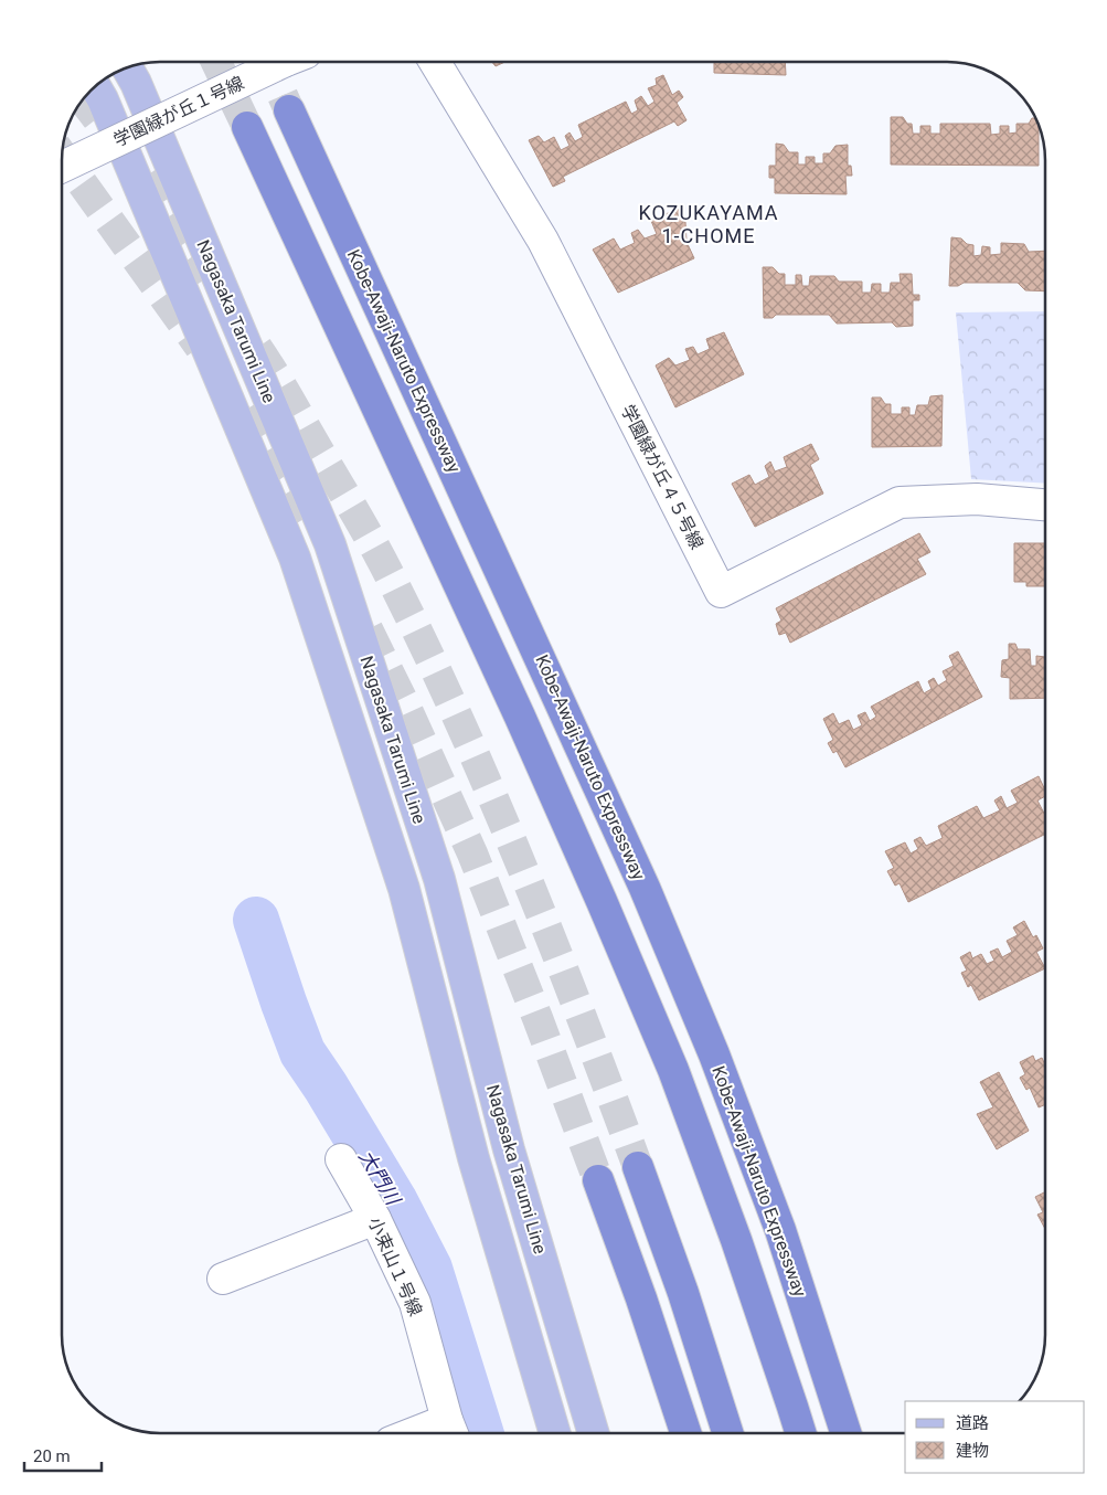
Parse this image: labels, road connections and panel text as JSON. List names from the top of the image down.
{
  "streets": {
    "highway": ["Kobe-Awaji-Naruto Expressway"],
    "main road": ["Nagasaka Tarumi Line"],
    "street": ["学園緑が丘１号線", "学園緑が丘４５号線", "小束山１号線"]
  },
  "districts": ["KOZUKAYAMA 1-CHOME"],
  "water": ["大門川"],
  "legend": ["道路", "建物"],
  "scale_bar": "20 m"
}
